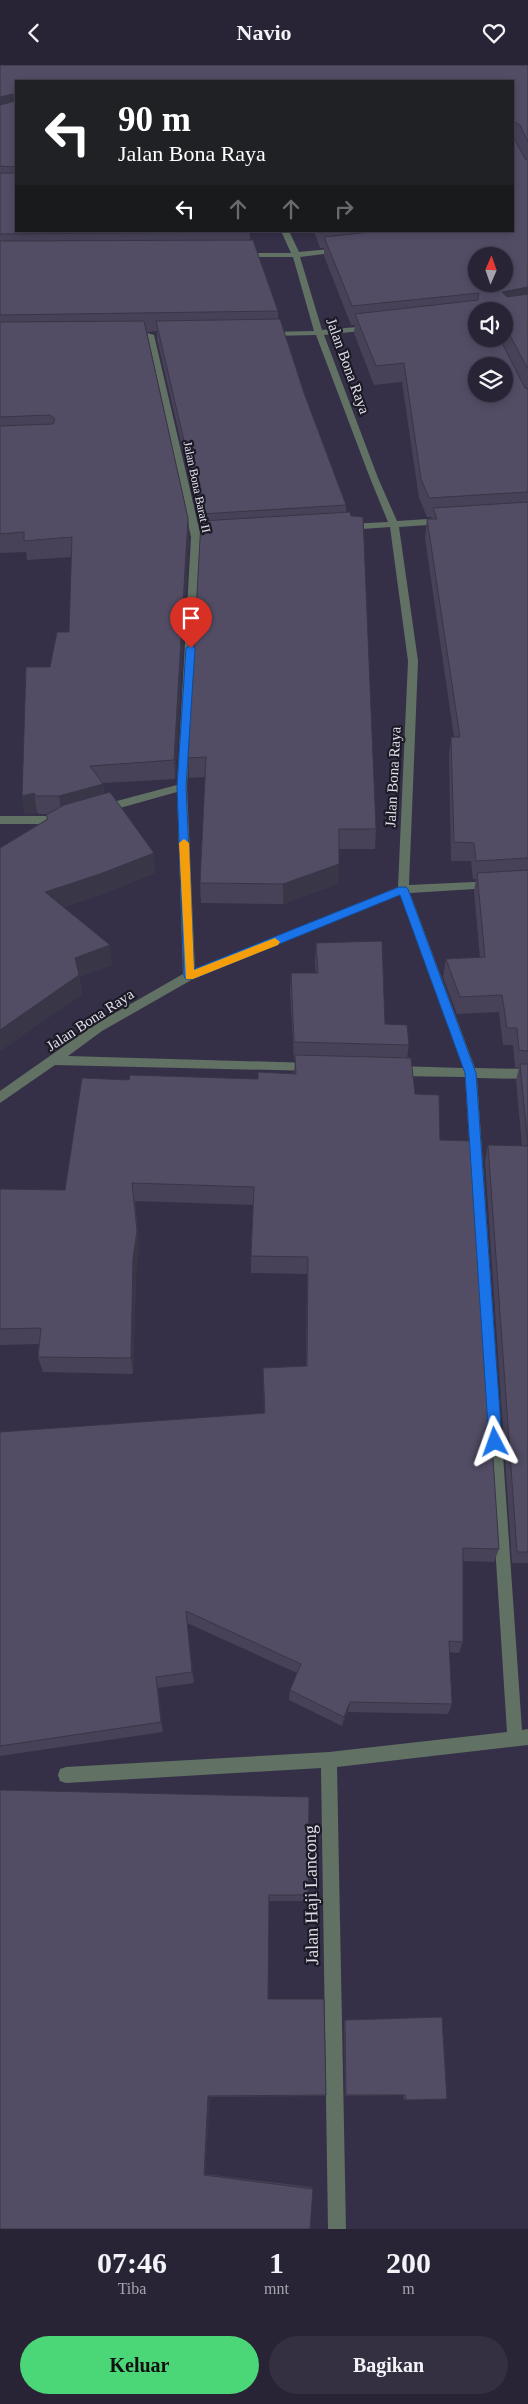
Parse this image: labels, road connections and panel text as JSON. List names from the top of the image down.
{
  "streets": {
    "street": ["Jalan Bona Raya", "Jalan Bona Barat II", "Jalan Haji Lancong"]
  },
  "crossings": [
    ["Jalan Bona Raya", "Jalan Bona Barat II"]
  ],
  "north": "top",
  "page": {
    "header": "Navio",
    "turn": ["90 m", "Jalan Bona Raya"],
    "eta": [
      "07:46",
      "Tiba",
      "1",
      "mnt",
      "200",
      "m"
    ],
    "buttons": ["Keluar", "Bagikan"]
  }
}
